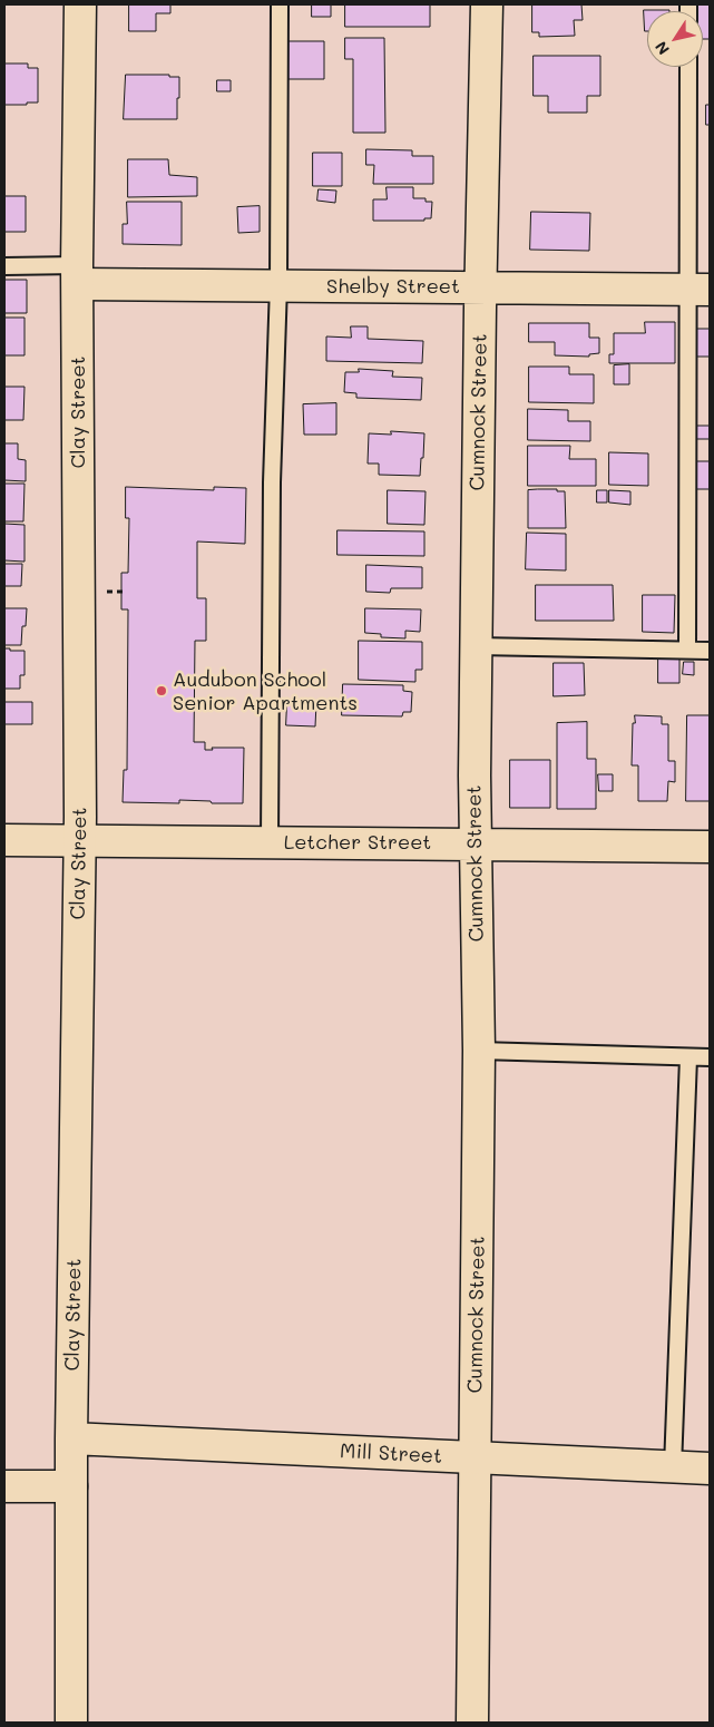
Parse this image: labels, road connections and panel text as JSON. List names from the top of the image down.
{
  "streets": {
    "street": [
      "Shelby Street",
      "Clay Street",
      "Cumnock Street",
      "Letcher Street",
      "Mill Street"
    ]
  },
  "crossings": [
    ["Shelby Street", "Clay Street"],
    ["Shelby Street", "Cumnock Street"],
    ["Clay Street", "Letcher Street"],
    ["Clay Street", "Mill Street"],
    ["Cumnock Street", "Letcher Street"],
    ["Cumnock Street", "Mill Street"]
  ],
  "places": ["Audubon School Senior Apartments"],
  "north": "bottom left"
}
